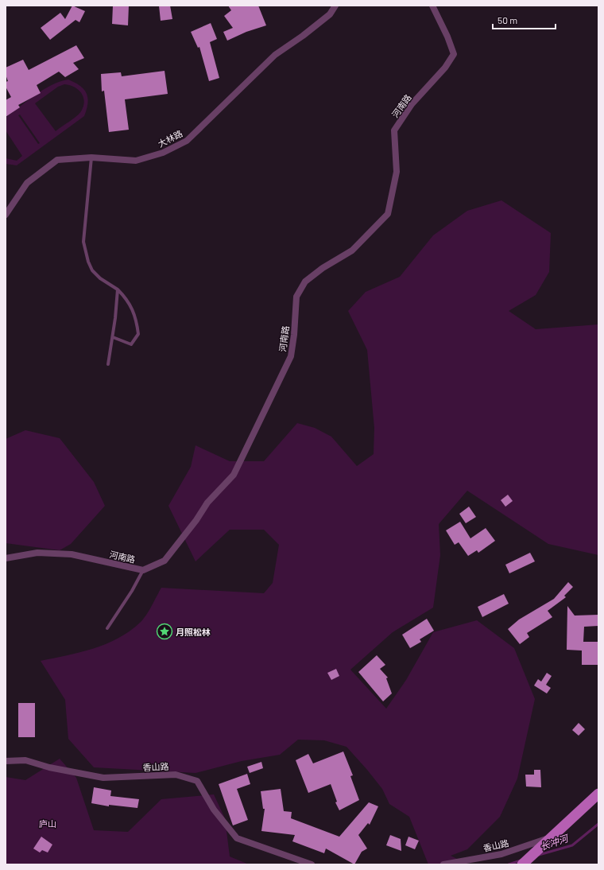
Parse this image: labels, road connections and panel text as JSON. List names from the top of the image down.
{
  "streets": {
    "street": ["河南路", "大林路", "香山路"]
  },
  "water": ["长冲河"],
  "parks": ["庐山"],
  "places": {
    "place": ["月照松林"]
  },
  "scale_bar": "50 m"
}
